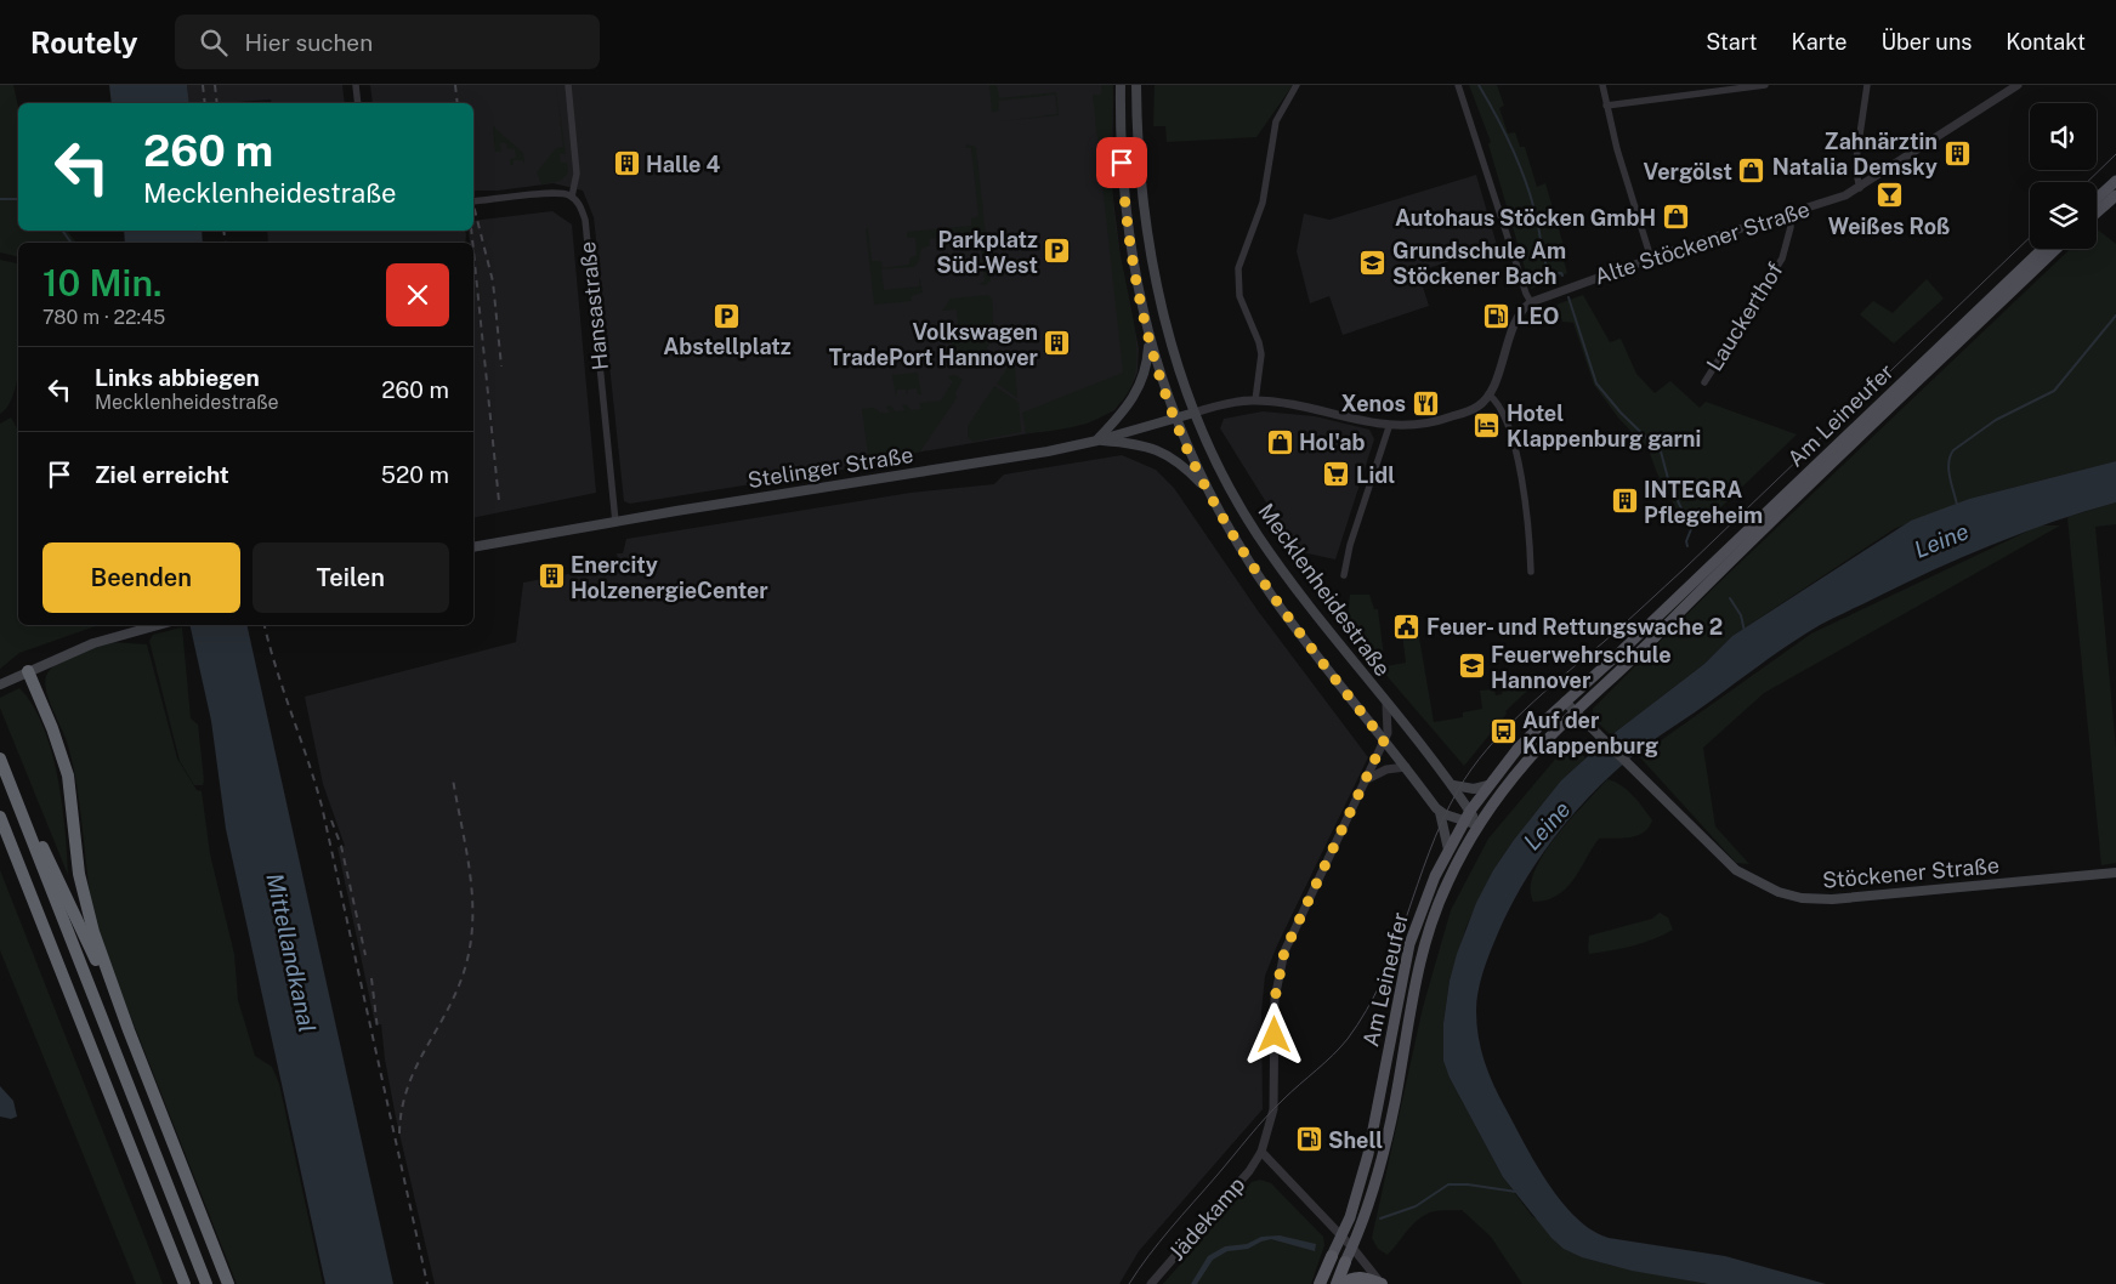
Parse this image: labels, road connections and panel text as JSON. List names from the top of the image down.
{
  "streets": {
    "highway": ["Am Leineufer"],
    "main road": ["Stelinger Straße", "Mecklenheidestraße", "Stöckener Straße"],
    "street": [
      "Alte Stöckener Straße",
      "Hansastraße",
      "Lauckerthof",
      "Jädekamp"
    ]
  },
  "crossings": [
    ["Alte Stöckener Straße", "Lauckerthof"],
    ["Hansastraße", "Stelinger Straße"],
    ["Am Leineufer", "Mecklenheidestraße"],
    ["Am Leineufer", "Stöckener Straße"],
    ["Stelinger Straße", "Mecklenheidestraße"],
    ["Mecklenheidestraße", "Jädekamp"]
  ],
  "water": ["Leine", "Mittellandkanal"],
  "places": {
    "building": [
      "Zahnärztin Natalia Demsky",
      "Halle 4",
      "Volkswagen TradePort Hannover",
      "INTEGRA Pflegeheim",
      "Enercity HolzenergieCenter"
    ],
    "shop": ["Vergölst", "Autohaus Stöcken GmbH", "Hol'ab"],
    "bar": ["Weißes Roß"],
    "parking": ["Parkplatz Süd-West", "Abstellplatz"],
    "school or university": ["Grundschule Am Stöckener Bach", "Feuerwehrschule Hannover"],
    "fuel station": ["LEO", "Shell"],
    "restaurant": ["Xenos"],
    "hotel": ["Hotel Klappenburg garni"],
    "supermarket": ["Lidl"],
    "public building": ["Feuer- und Rettungswache 2"],
    "bus stop": ["Auf der Klappenburg"]
  },
  "page": {
    "header": "Routely",
    "search": "Hier suchen",
    "nav": [
      "Start",
      "Karte",
      "Über uns",
      "Kontakt"
    ],
    "turn": ["260 m", "Mecklenheidestraße"],
    "heading": ["10 Min.", "780 m · 22:45"],
    "list": [
      {
        "name": "Links abbiegen",
        "note": "Mecklenheidestraße",
        "value": "260 m"
      },
      {
        "name": "Ziel erreicht",
        "value": "520 m"
      }
    ],
    "buttons": ["Beenden", "Teilen"]
  }
}
